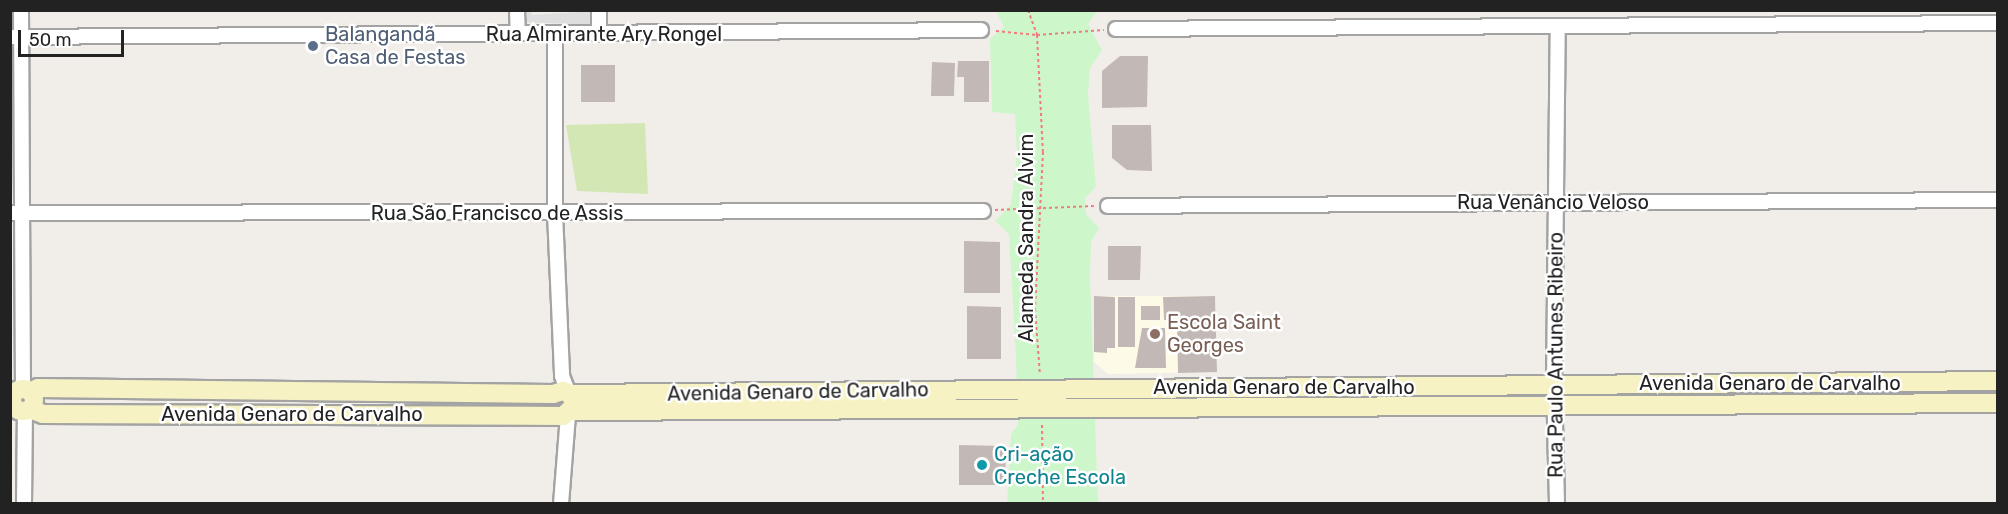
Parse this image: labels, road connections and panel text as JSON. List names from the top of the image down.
{
  "streets": {
    "street": [
      "Rua Almirante Ary Rongel",
      "Rua Venâncio Veloso",
      "Rua São Francisco de Assis",
      "Rua Paulo Antunes Ribeiro",
      "Avenida Genaro de Carvalho"
    ],
    "path": ["Alameda Sandra Alvim"]
  },
  "crossings": [
    ["Rua Venâncio Veloso", "Rua Paulo Antunes Ribeiro"],
    ["Alameda Sandra Alvim", "Avenida Genaro de Carvalho"],
    ["Rua Paulo Antunes Ribeiro", "Avenida Genaro de Carvalho"]
  ],
  "places": ["Balangandã Casa de Festas", "Escola Saint Georges", "Cri-ação Creche Escola"],
  "scale_bar": "50 m"
}
